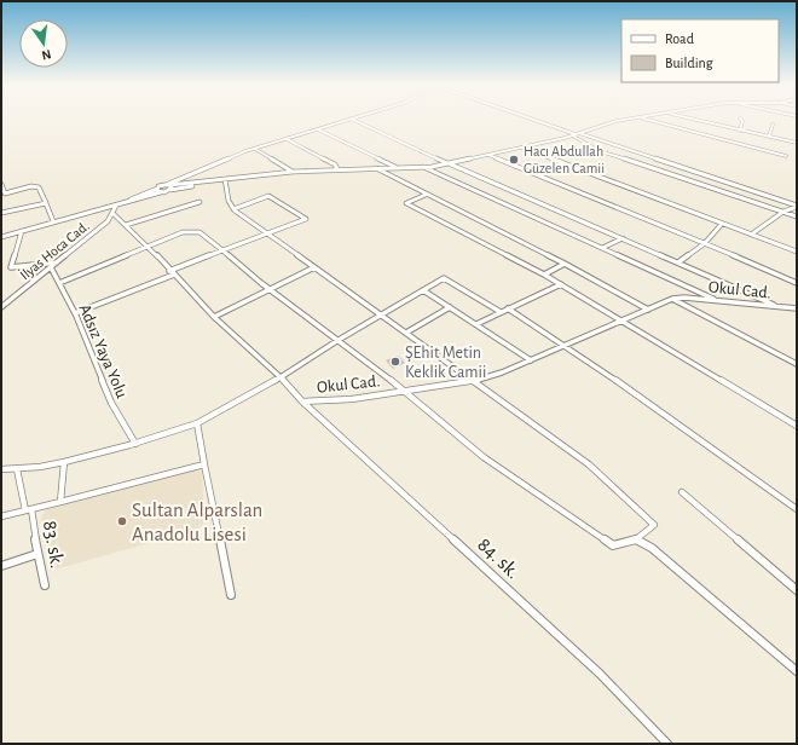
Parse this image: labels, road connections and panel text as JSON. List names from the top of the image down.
{
  "streets": {
    "street": [
      "İlyas Hoca Cad.",
      "Okul Cad.",
      "Adsız Yaya Yolu",
      "83. sk.",
      "84. sk."
    ]
  },
  "crossings": [
    ["İlyas Hoca Cad.", "Okul Cad."],
    ["İlyas Hoca Cad.", "Adsız Yaya Yolu"],
    ["Okul Cad.", "84. sk."]
  ],
  "places": ["Hacı Abdullah Güzelen Camii", "ŞEhit Metin Keklik Camii", "Sultan Alparslan Anadolu Lisesi"],
  "legend": ["Road", "Building"],
  "north": "bottom"
}
